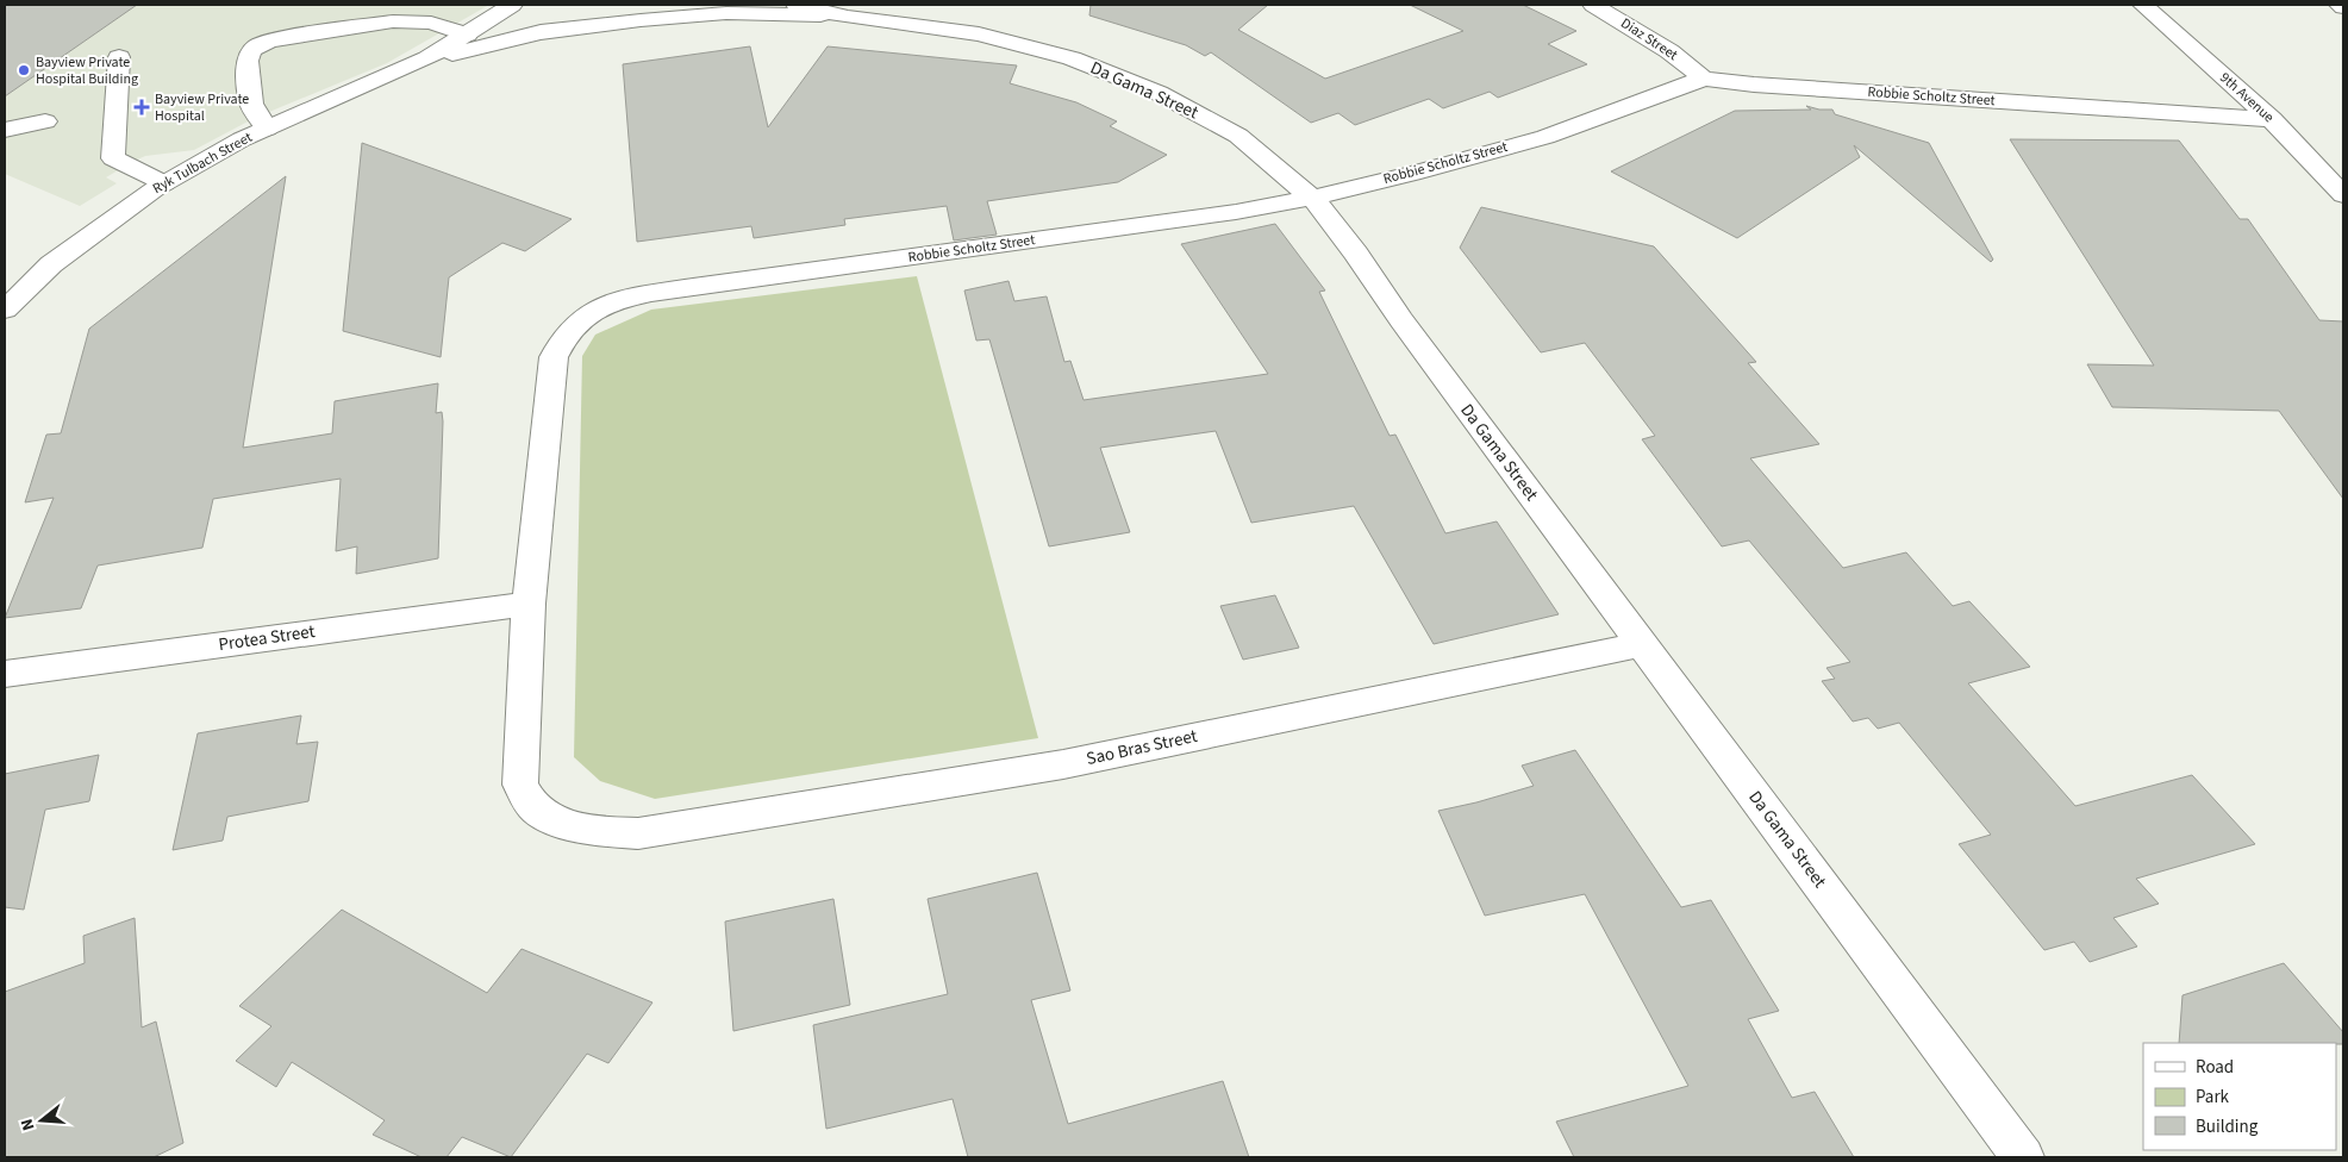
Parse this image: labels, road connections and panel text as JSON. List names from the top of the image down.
{
  "streets": {
    "street": [
      "Diaz Street",
      "Da Gama Street",
      "Robbie Scholtz Street",
      "9th Avenue",
      "Ryk Tulbach Street",
      "Protea Street",
      "Sao Bras Street"
    ]
  },
  "crossings": [
    ["Diaz Street", "Robbie Scholtz Street"],
    ["Da Gama Street", "Robbie Scholtz Street"],
    ["Da Gama Street", "Ryk Tulbach Street"],
    ["Da Gama Street", "Sao Bras Street"],
    ["Robbie Scholtz Street", "9th Avenue"],
    ["Robbie Scholtz Street", "Protea Street"],
    ["Robbie Scholtz Street", "Sao Bras Street"],
    ["Protea Street", "Sao Bras Street"]
  ],
  "places": {
    "other": ["Bayview Private Hospital Building"],
    "health": ["Bayview Private Hospital"]
  },
  "legend": ["Road", "Park", "Building"],
  "north": "left"
}
